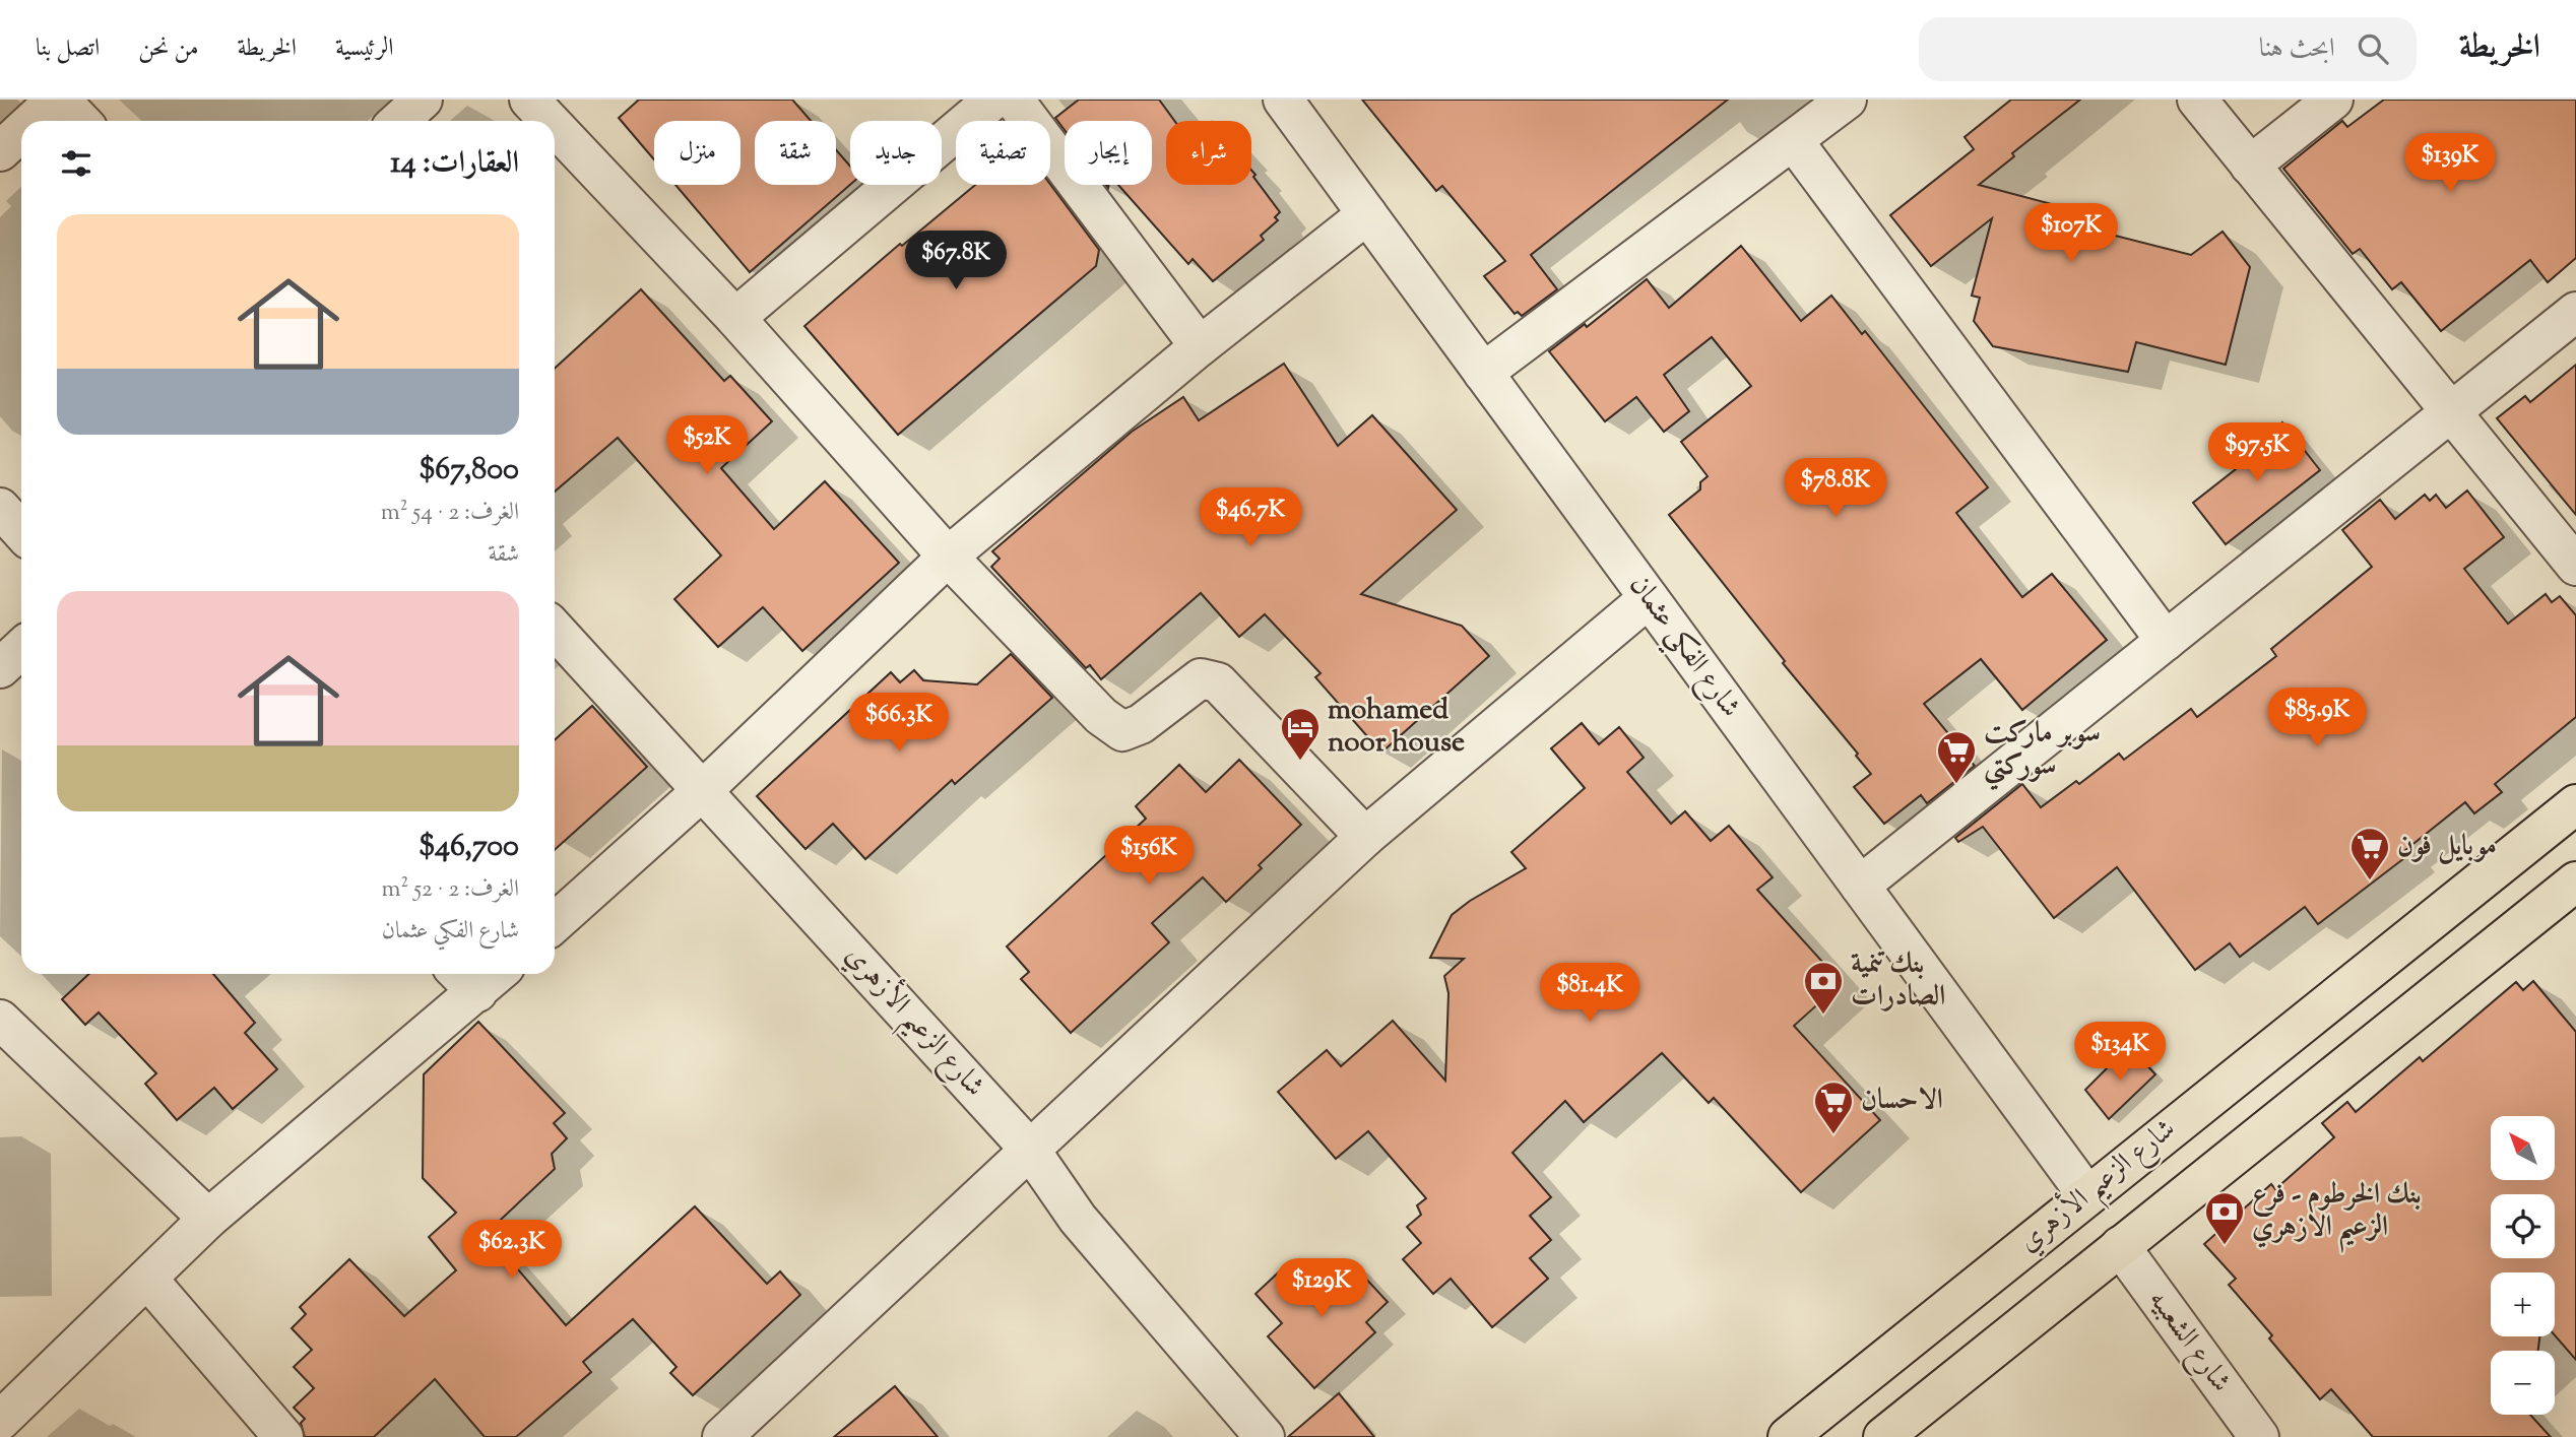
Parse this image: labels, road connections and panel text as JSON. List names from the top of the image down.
{
  "streets": {
    "main road": ["شارع الزعيم الأزهري"],
    "street": ["شارع الفكي عثمان", "شارع الشعبيه"]
  },
  "crossings": [
    ["شارع الفكي عثمان", "شارع الزعيم الأزهري"]
  ],
  "places": {
    "hotel": ["mohamed noor house"],
    "supermarket": ["سوبر ماركت سوركتي", "موبايل فون", "الاحسان"],
    "bank": ["بنك تنمية الصادرات", "بنك الخرطوم - فرع الزعيم الازهري"]
  },
  "north": "top left",
  "page": {
    "header": "الخريطة",
    "search": "ابحث هنا",
    "nav": [
      "الرئيسية",
      "الخريطة",
      "من نحن",
      "اتصل بنا"
    ],
    "chip": [
      "شراء",
      "إيجار",
      "تصفية",
      "جديد",
      "شقة",
      "منزل"
    ],
    "heading": "العقارات: 14",
    "price": [
      "$139K",
      "$107K",
      "$67.8K",
      "$52K",
      "$97.5K",
      "$78.8K",
      "$46.7K",
      "$85.9K",
      "$66.3K",
      "$156K",
      "$81.4K",
      "$134K",
      "$62.3K",
      "$129K"
    ],
    "list": [
      {
        "name": "$67,800",
        "note": "الغرف: 2 · 54 m² · شقة"
      },
      {
        "name": "$46,700",
        "note": "الغرف: 2 · 52 m² · شارع الفكي عثمان"
      }
    ],
    "map_buttons": ["+", "−"]
  }
}
